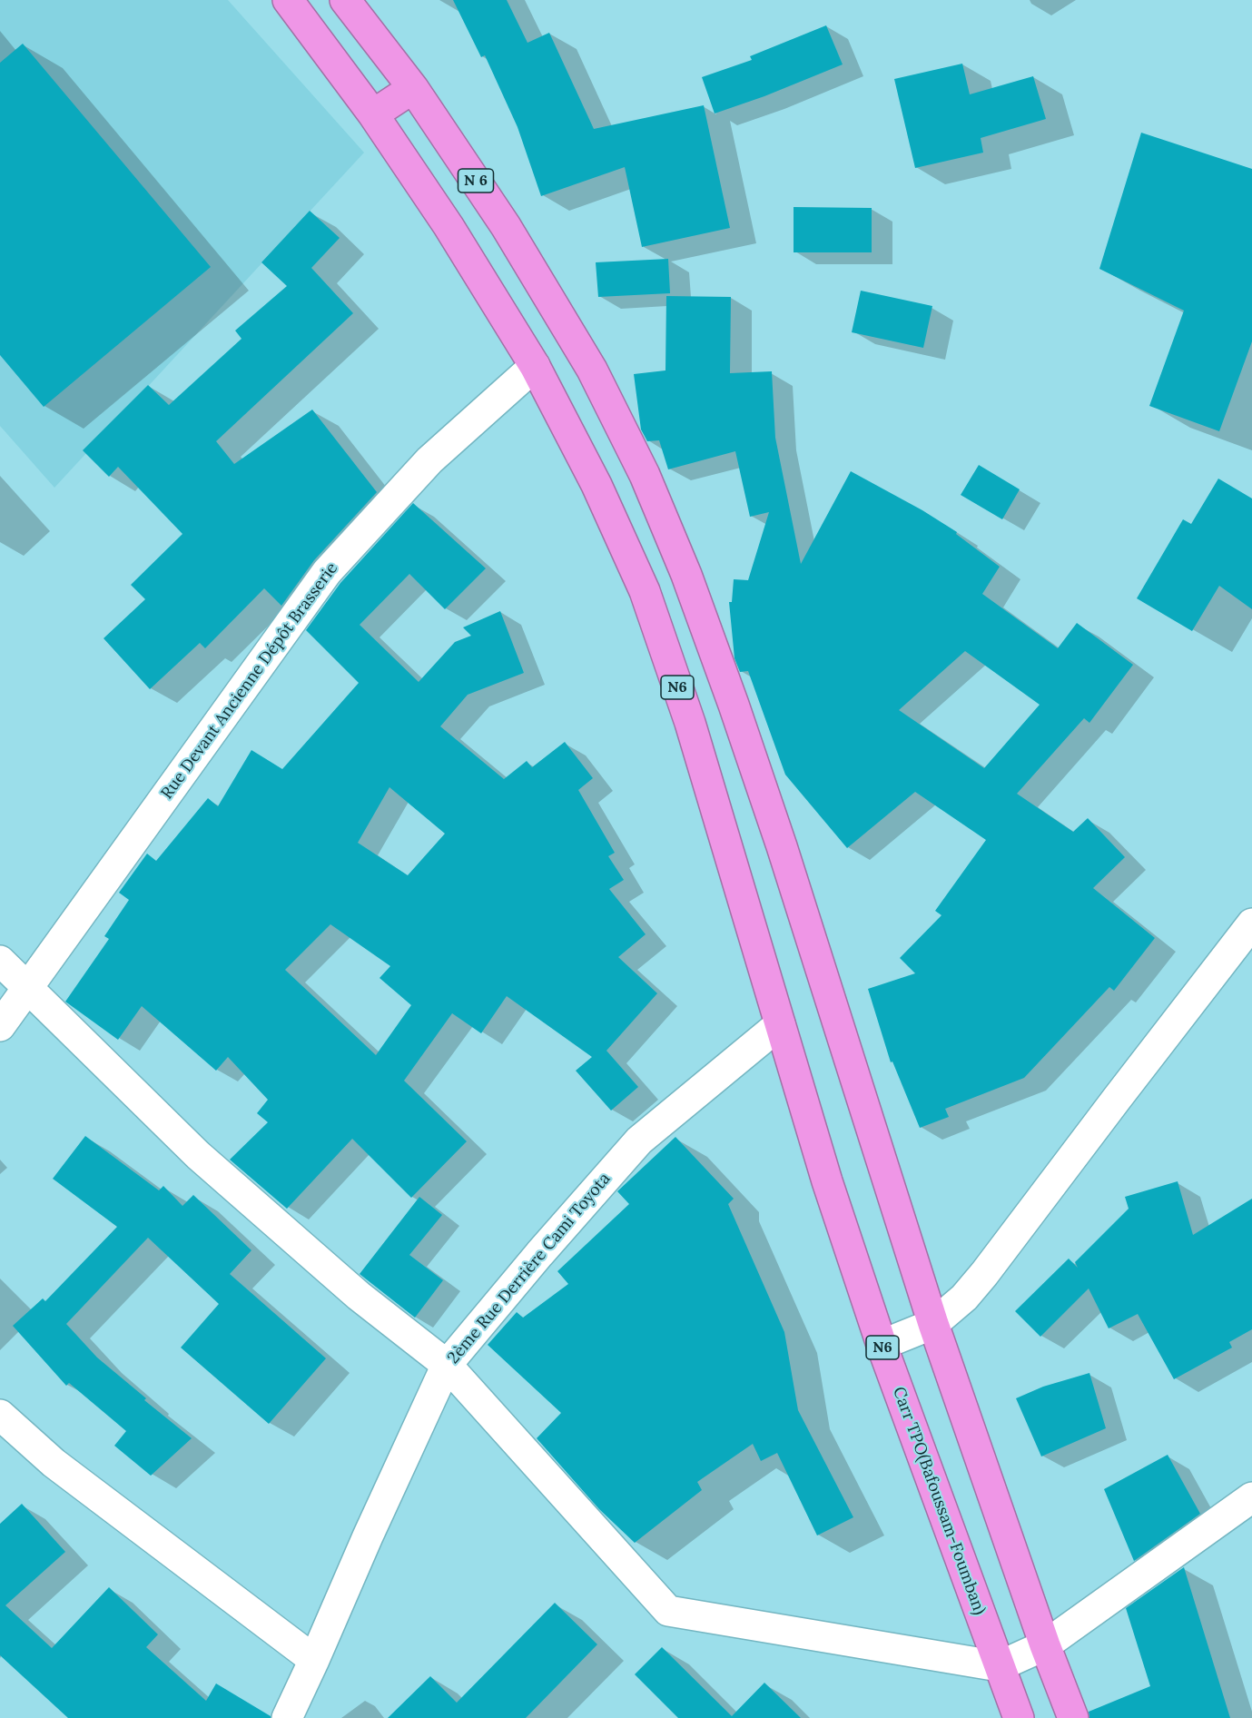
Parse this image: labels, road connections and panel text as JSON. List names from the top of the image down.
{
  "streets": {
    "highway": ["N 6", "N6", "Carr TPO(Bafoussam-Foumban)"],
    "street": ["Rue Devant Ancienne Dépôt Brasserie", "2ème Rue Derrière Cami Toyota"]
  },
  "crossings": [
    ["Rue Devant Ancienne Dépôt Brasserie", "N6"],
    ["N6", "2ème Rue Derrière Cami Toyota"],
    ["N6", "Carr TPO(Bafoussam-Foumban)"],
    ["2ème Rue Derrière Cami Toyota", "Carr TPO(Bafoussam-Foumban)"]
  ]
}
